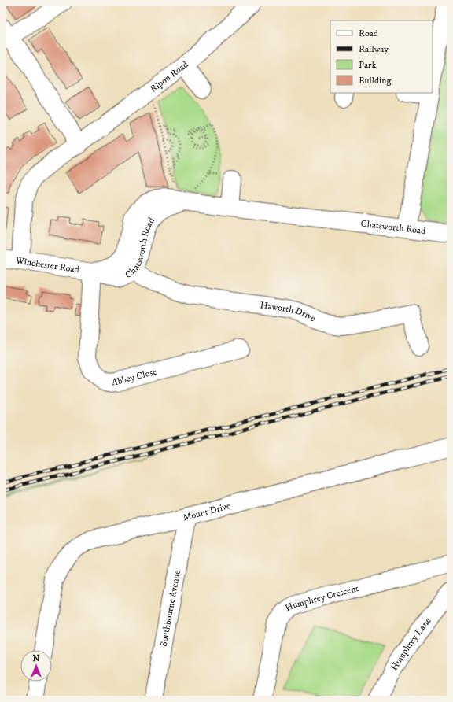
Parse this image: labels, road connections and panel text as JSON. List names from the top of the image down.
{
  "streets": {
    "street": [
      "Ripon Road",
      "Chatsworth Road",
      "Winchester Road",
      "Haworth Drive",
      "Abbey Close",
      "Mount Drive",
      "Humphrey Crescent",
      "Southbourne Avenue",
      "Humphrey Lane"
    ]
  },
  "crossings": [
    ["Ripon Road", "Winchester Road"],
    ["Chatsworth Road", "Winchester Road"],
    ["Chatsworth Road", "Haworth Drive"],
    ["Chatsworth Road", "Abbey Close"],
    ["Winchester Road", "Abbey Close"],
    ["Mount Drive", "Southbourne Avenue"]
  ],
  "legend": [
    "Road",
    "Railway",
    "Park",
    "Building"
  ],
  "north": "top"
}
